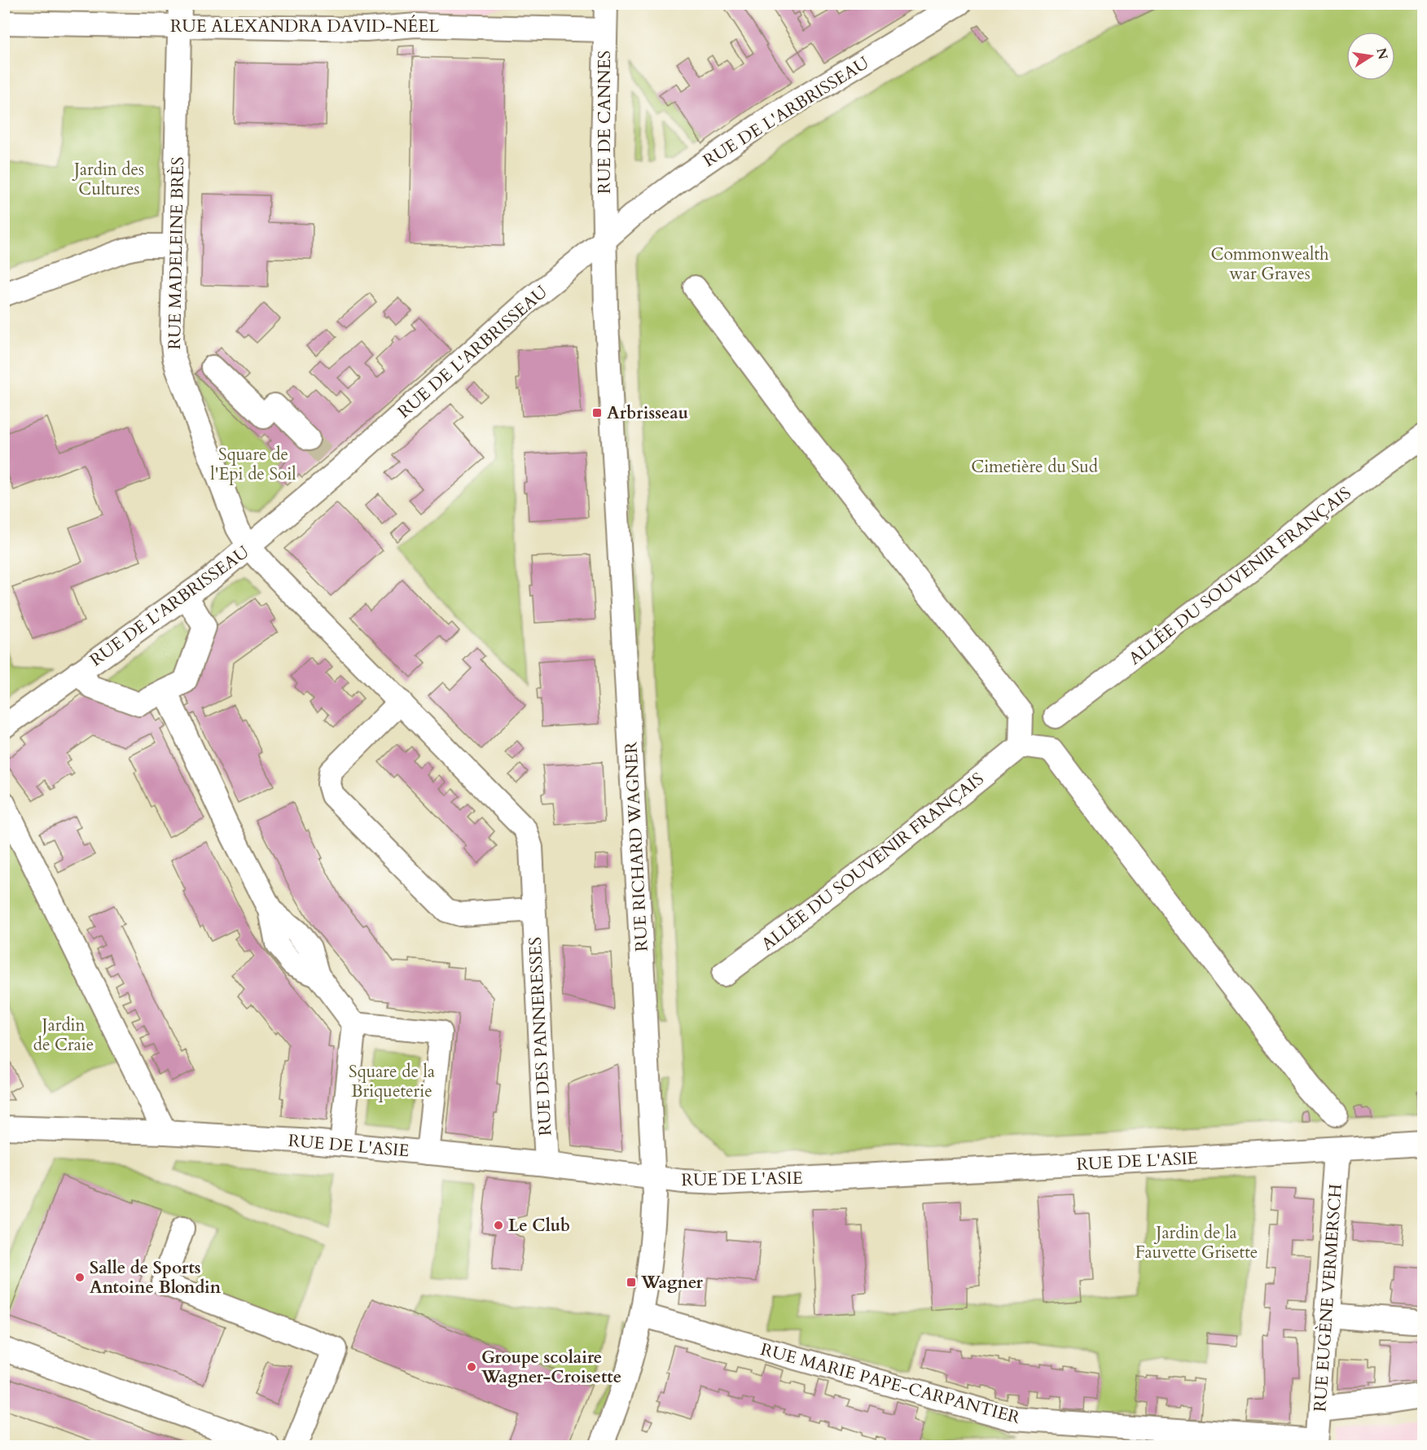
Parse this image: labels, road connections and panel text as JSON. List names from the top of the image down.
{
  "streets": {
    "street": [
      "RUE ALEXANDRA DAVID-NÉEL",
      "RUE DE L'ARBRISSEAU",
      "RUE DE CANNES",
      "RUE MADELEINE BRÈS",
      "ALLÉE DU SOUVENIR FRANÇAIS",
      "RUE RICHARD WAGNER",
      "RUE DES PANNERESSES",
      "RUE DE L'ASIE",
      "RUE EUGÈNE VERMERSCH",
      "RUE MARIE PAPE-CARPANTIER"
    ]
  },
  "crossings": [
    ["RUE ALEXANDRA DAVID-NÉEL", "RUE DE CANNES"],
    ["RUE ALEXANDRA DAVID-NÉEL", "RUE MADELEINE BRÈS"],
    ["RUE DE L'ARBRISSEAU", "RUE DE CANNES"],
    ["RUE DE L'ARBRISSEAU", "RUE MADELEINE BRÈS"],
    ["RUE DE L'ARBRISSEAU", "RUE RICHARD WAGNER"],
    ["RUE DE L'ARBRISSEAU", "RUE DES PANNERESSES"],
    ["RUE DE CANNES", "RUE RICHARD WAGNER"],
    ["RUE MADELEINE BRÈS", "RUE DES PANNERESSES"],
    ["RUE RICHARD WAGNER", "RUE DE L'ASIE"],
    ["RUE RICHARD WAGNER", "RUE MARIE PAPE-CARPANTIER"],
    ["RUE DES PANNERESSES", "RUE DE L'ASIE"],
    ["RUE DE L'ASIE", "RUE EUGÈNE VERMERSCH"],
    ["RUE EUGÈNE VERMERSCH", "RUE MARIE PAPE-CARPANTIER"]
  ],
  "parks": [
    "Jardin des Cultures",
    "Commonwealth war Graves",
    "Square de l'Epi de Soil",
    "Cimetière du Sud",
    "Jardin de Craie",
    "Square de la Briqueterie",
    "Jardin de la Fauvette Grisette"
  ],
  "places": {
    "transit": ["Arbrisseau", "Wagner"],
    "other": ["Le Club", "Salle de Sports Antoine Blondin", "Groupe scolaire Wagner-Croisette"]
  },
  "north": "right"
}
